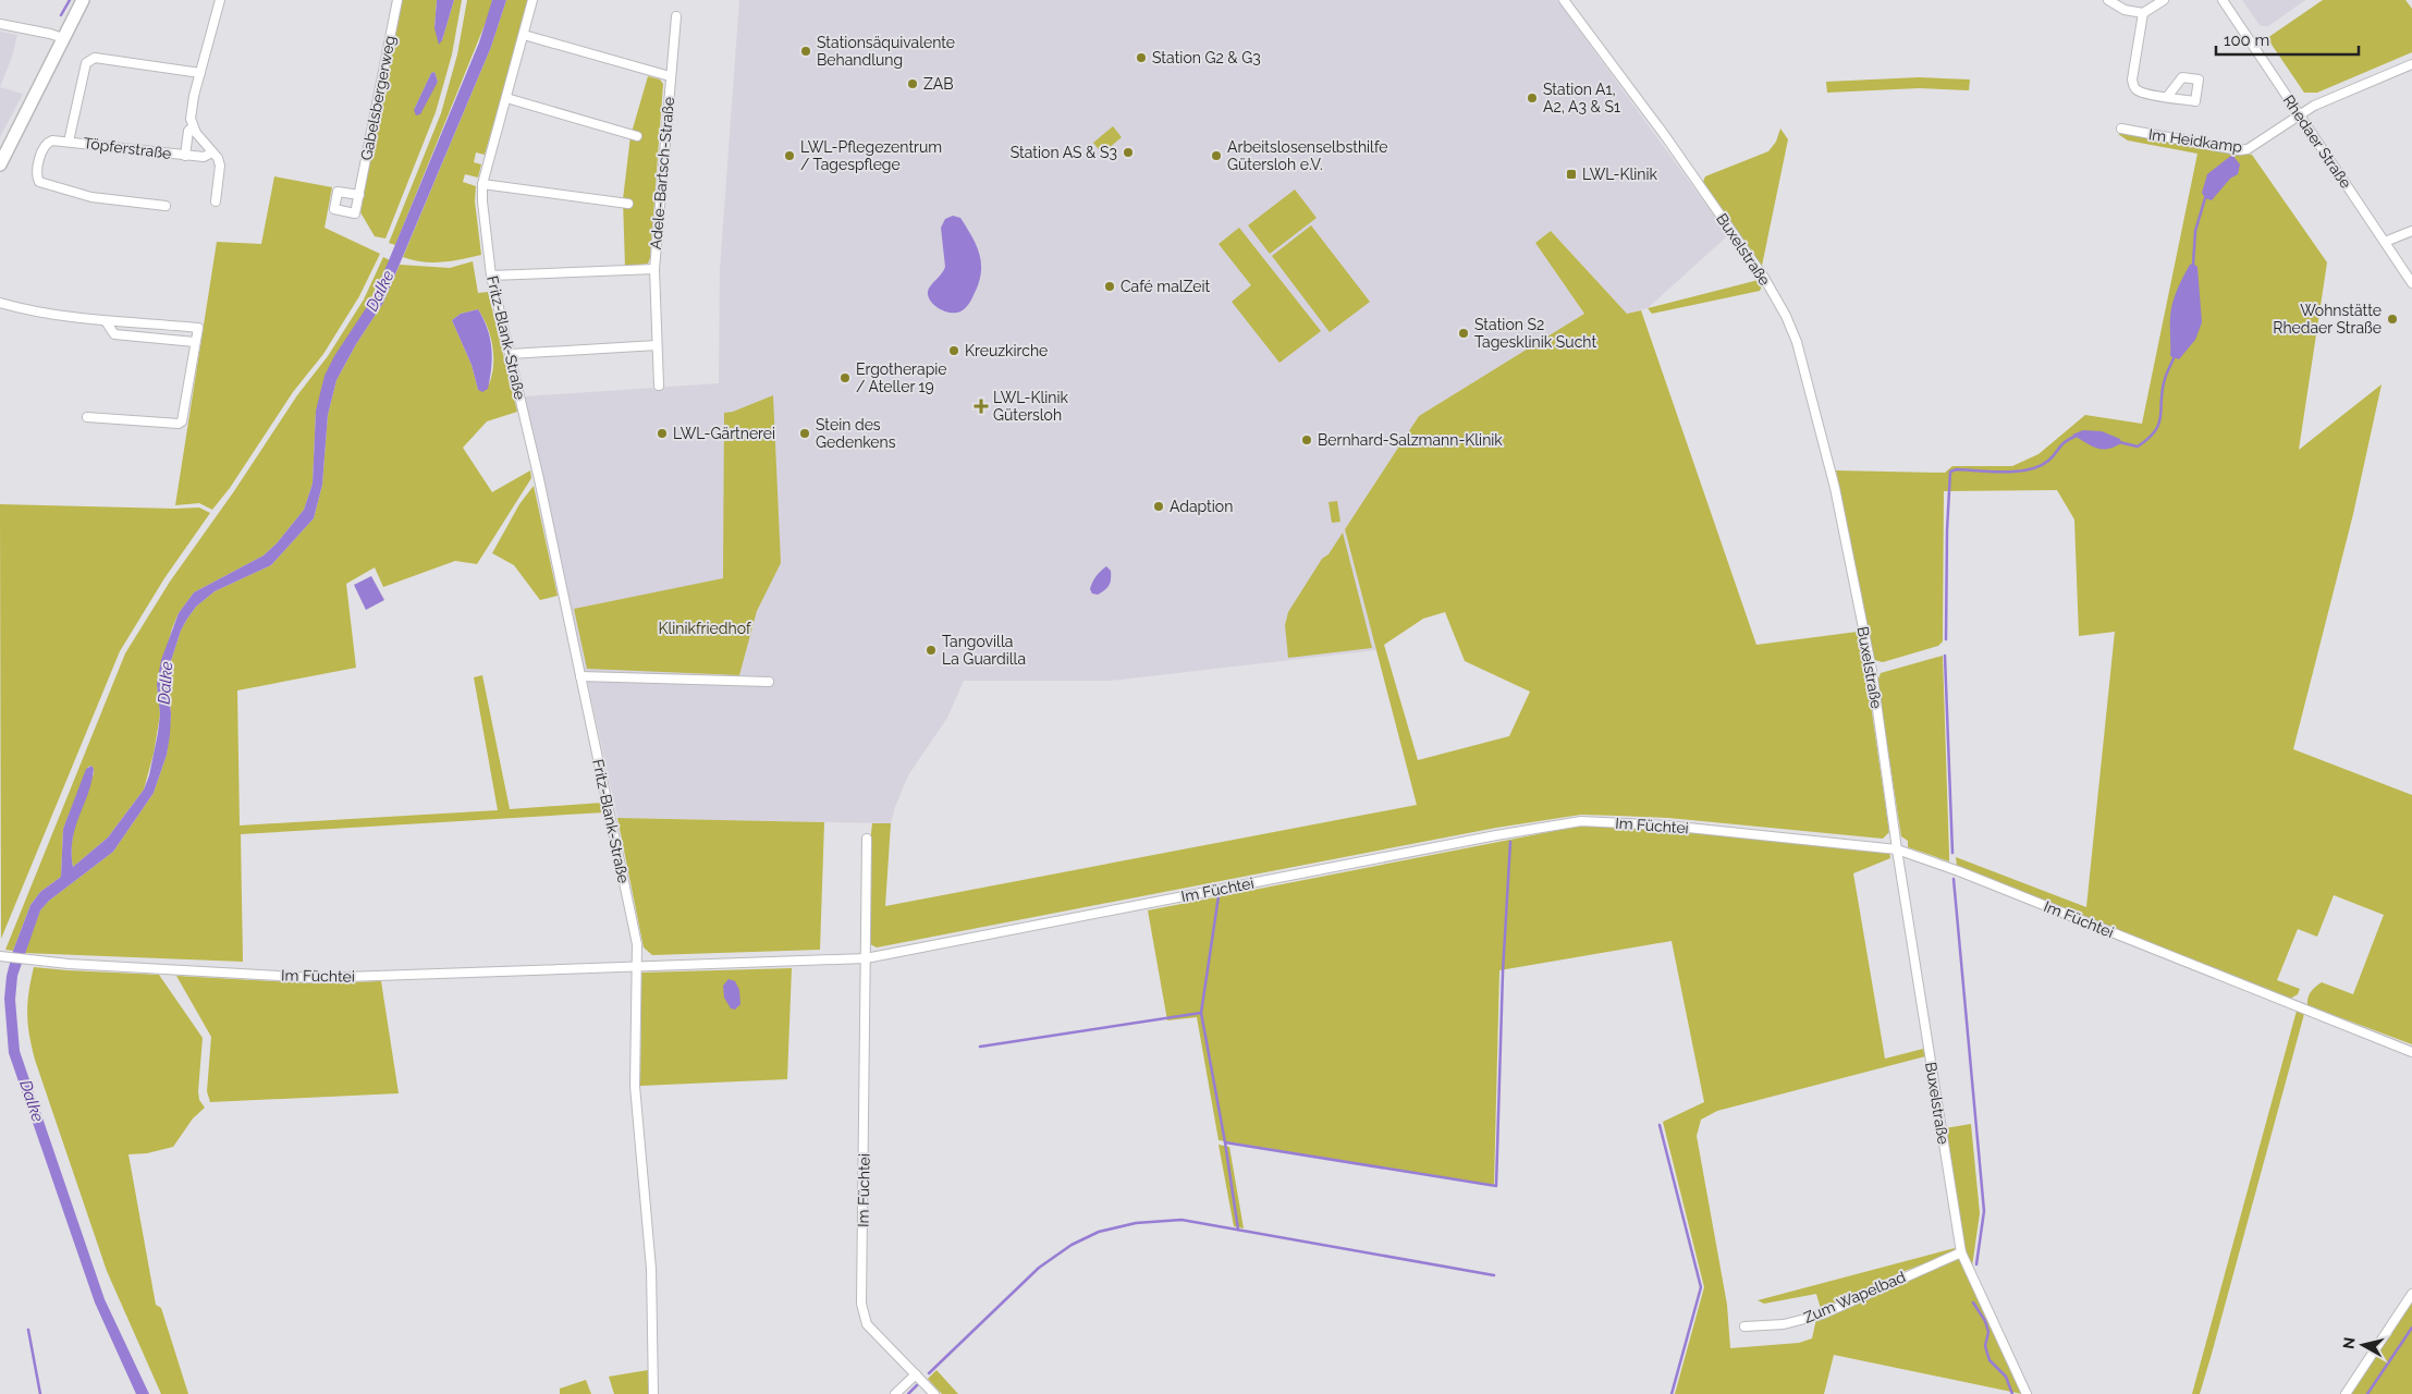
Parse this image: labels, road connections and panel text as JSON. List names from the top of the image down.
{
  "streets": {
    "street": [
      "Gabelsbergerweg",
      "Im Heidkamp",
      "Rhedaer Straße",
      "Töpferstraße",
      "Adele-Bartsch-Straße",
      "Buxelstraße",
      "Fritz-Blank-Straße",
      "Im Füchtei",
      "Zum Wapelbad"
    ]
  },
  "crossings": [
    ["Im Heidkamp", "Rhedaer Straße"],
    ["Adele-Bartsch-Straße", "Fritz-Blank-Straße"],
    ["Buxelstraße", "Im Füchtei"],
    ["Buxelstraße", "Zum Wapelbad"],
    ["Fritz-Blank-Straße", "Im Füchtei"]
  ],
  "water": ["Dalke"],
  "parks": ["Klinikfriedhof"],
  "places": {
    "other": [
      "Stationsäquivalente Behandlung",
      "Station G2 & G3",
      "ZAB",
      "Station A1, A2, A3 & S1",
      "Station AS & S3",
      "LWL-Pflegezentrum / Tagespflege",
      "Arbeitslosenselbsthilfe Gütersloh e.V.",
      "Café malZeit",
      "Wohnstätte Rhedaer Straße",
      "Station S2 Tagesklinik Sucht",
      "Kreuzkirche",
      "Ergotherapie / Ateller 19",
      "LWL-Gärtnerei",
      "Stein des Gedenkens",
      "Bernhard-Salzmann-Klinik",
      "Adaption",
      "Tangovilla La Guardilla"
    ],
    "transit": ["LWL-Klinik"],
    "health": ["LWL-Klinik Gütersloh"]
  },
  "scale_bar": "100 m",
  "north": "left"
}
